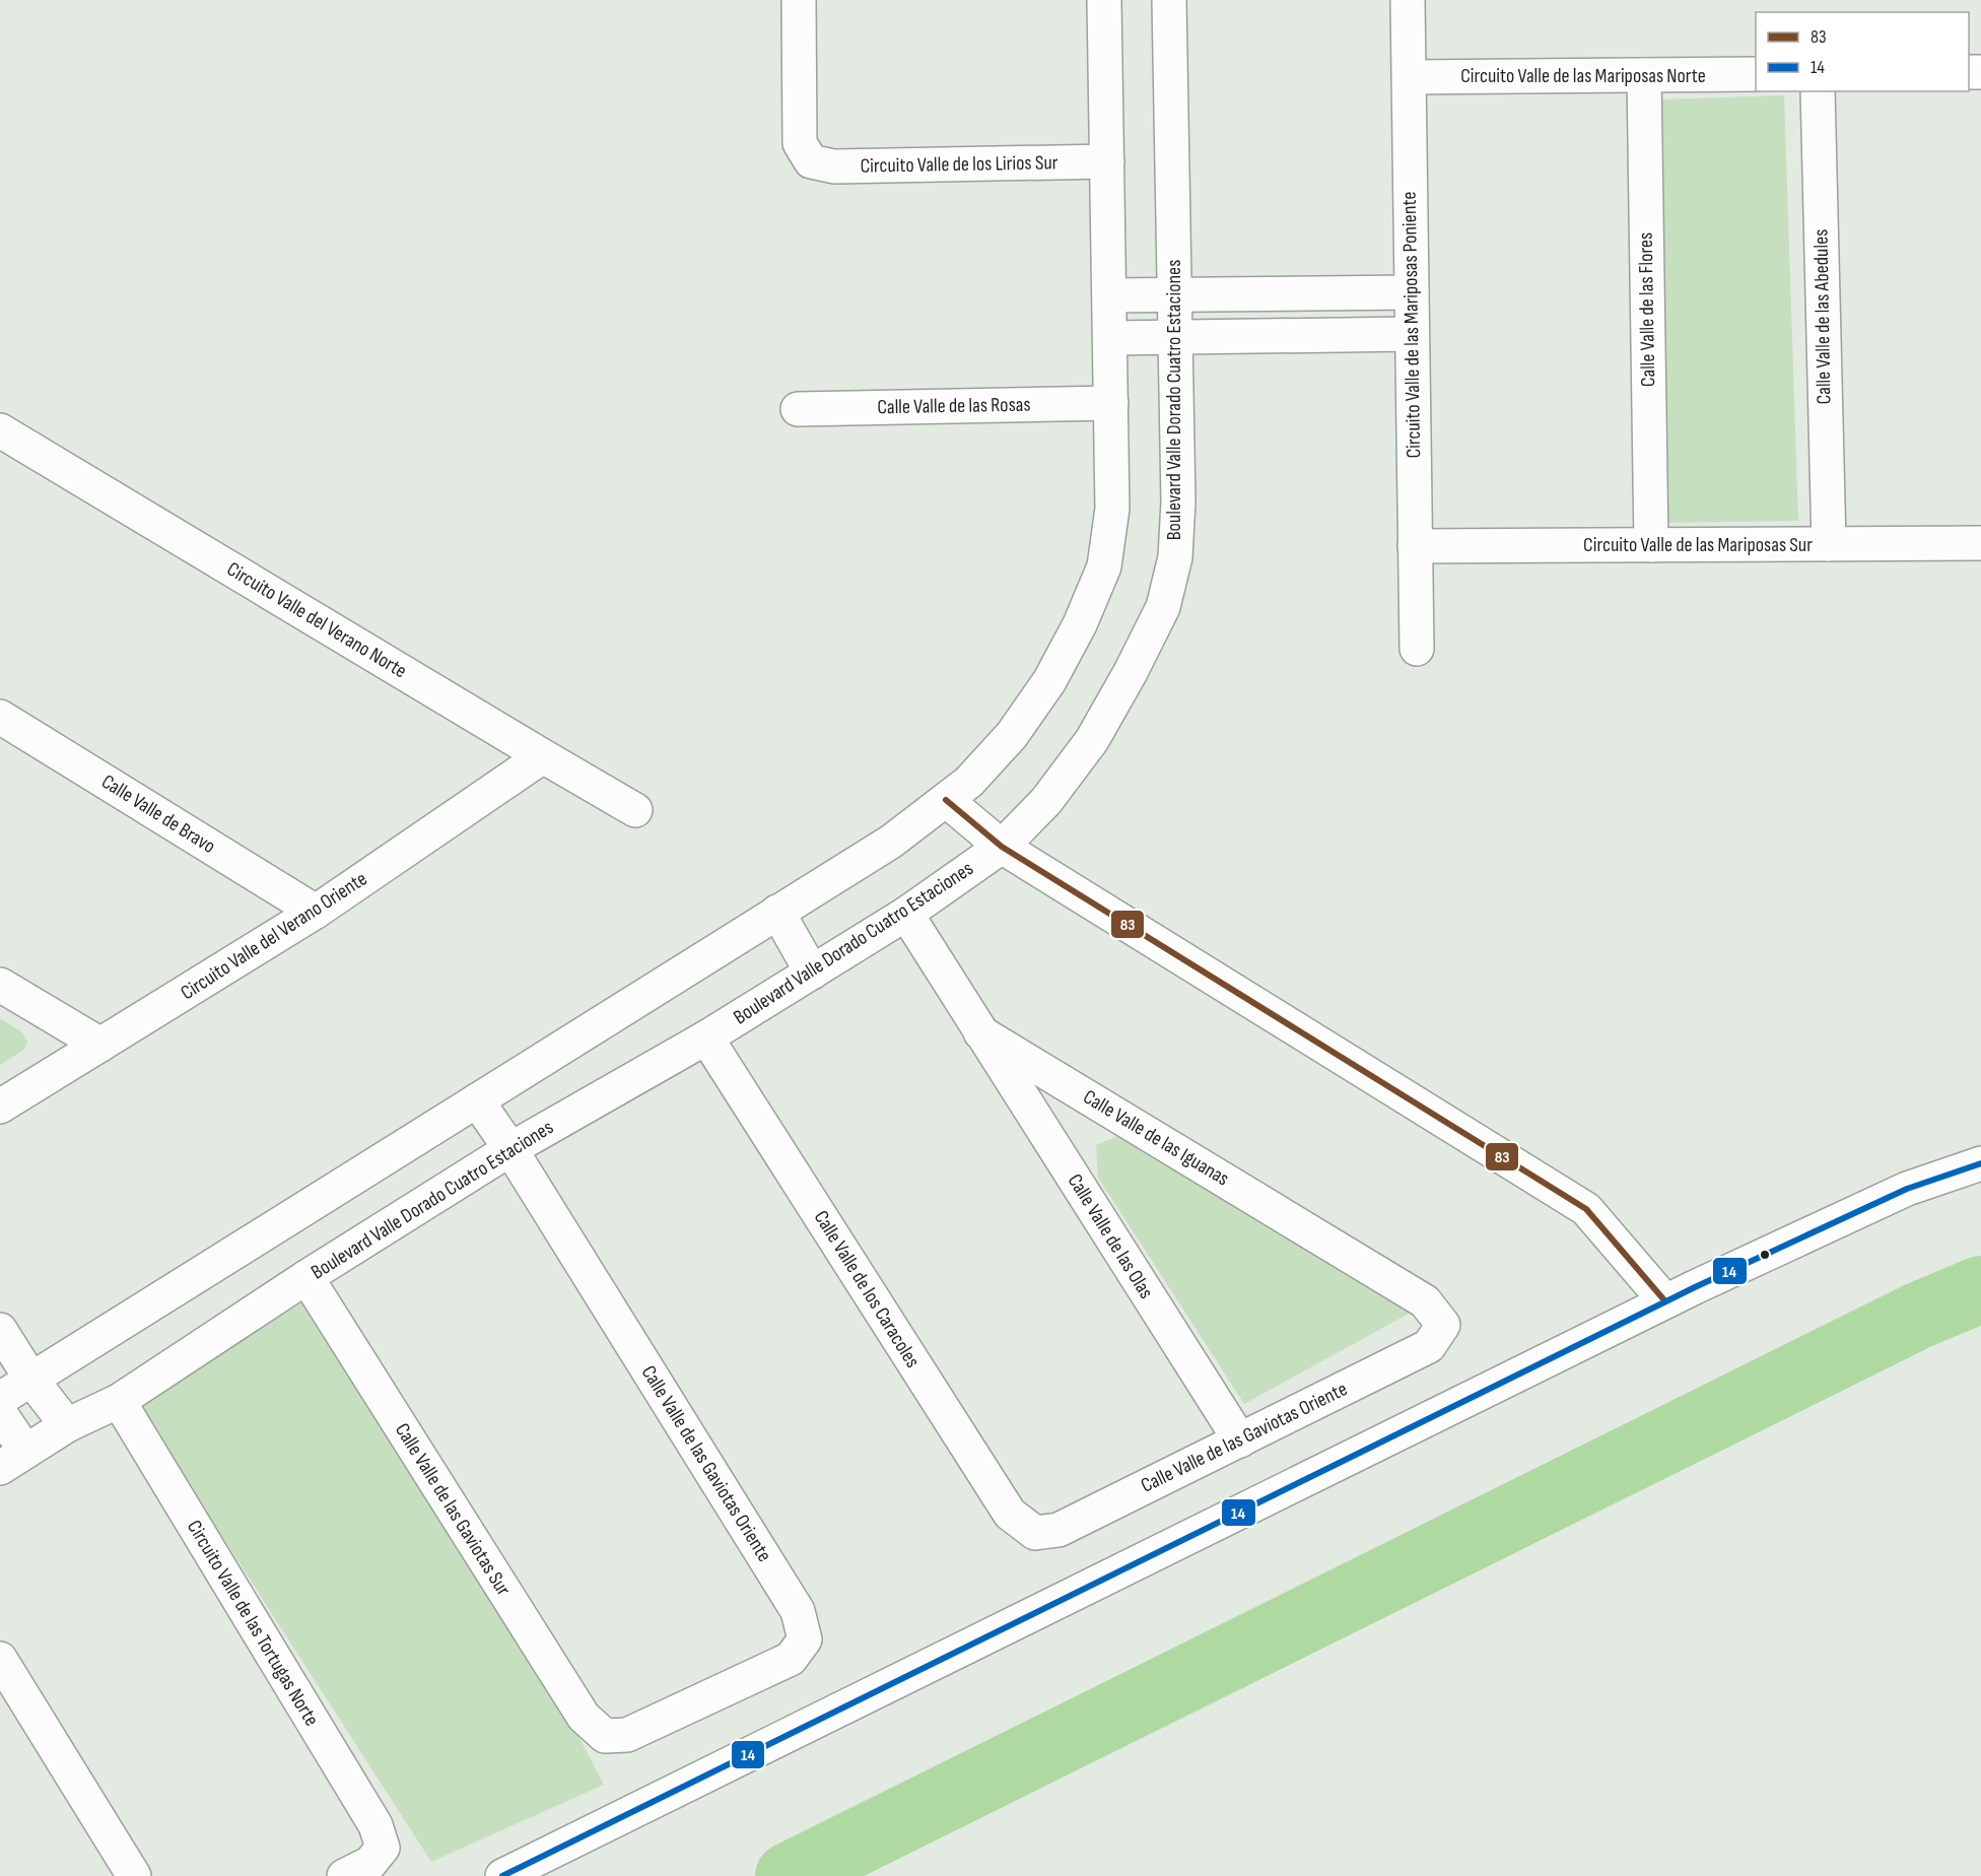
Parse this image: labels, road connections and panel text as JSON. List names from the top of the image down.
{
  "streets": {
    "street": [
      "Circuito Valle de las Mariposas Norte",
      "Circuito Valle de los Lirios Sur",
      "Calle Valle de las Flores",
      "Calle Valle de las Abedules",
      "Circuito Valle de las Mariposas Poniente",
      "Boulevard Valle Dorado Cuatro Estaciones",
      "Calle Valle de las Rosas",
      "Circuito Valle de las Mariposas Sur",
      "Circuito Valle del Verano Norte",
      "Calle Valle de Bravo",
      "Circuito Valle del Verano Oriente",
      "Calle Valle de las Iguanas",
      "Calle Valle de las Olas",
      "Calle Valle de los Caracoles",
      "Calle Valle de las Gaviotas Oriente",
      "Calle Valle de las Gaviotas Sur",
      "Circuito Valle de las Tortugas Norte"
    ]
  },
  "crossings": [
    ["Circuito Valle de las Mariposas Norte", "Calle Valle de las Flores"],
    ["Circuito Valle de las Mariposas Norte", "Circuito Valle de las Mariposas Poniente"],
    ["Calle Valle de las Flores", "Circuito Valle de las Mariposas Sur"],
    ["Calle Valle de las Abedules", "Circuito Valle de las Mariposas Sur"],
    ["Circuito Valle de las Mariposas Poniente", "Circuito Valle de las Mariposas Sur"],
    ["Boulevard Valle Dorado Cuatro Estaciones", "Calle Valle de las Iguanas"],
    ["Boulevard Valle Dorado Cuatro Estaciones", "Calle Valle de los Caracoles"],
    ["Boulevard Valle Dorado Cuatro Estaciones", "Calle Valle de las Gaviotas Oriente"],
    ["Boulevard Valle Dorado Cuatro Estaciones", "Calle Valle de las Gaviotas Sur"],
    ["Boulevard Valle Dorado Cuatro Estaciones", "Circuito Valle de las Tortugas Norte"],
    ["Circuito Valle del Verano Norte", "Circuito Valle del Verano Oriente"],
    ["Calle Valle de Bravo", "Circuito Valle del Verano Oriente"],
    ["Calle Valle de las Iguanas", "Calle Valle de las Olas"],
    ["Calle Valle de las Iguanas", "Calle Valle de las Gaviotas Oriente"],
    ["Calle Valle de las Olas", "Calle Valle de las Gaviotas Oriente"],
    ["Calle Valle de los Caracoles", "Calle Valle de las Gaviotas Oriente"],
    ["Calle Valle de las Gaviotas Oriente", "Calle Valle de las Gaviotas Sur"]
  ],
  "lines": ["transit line 83", "transit line 14"],
  "legend": ["83", "14"]
}
